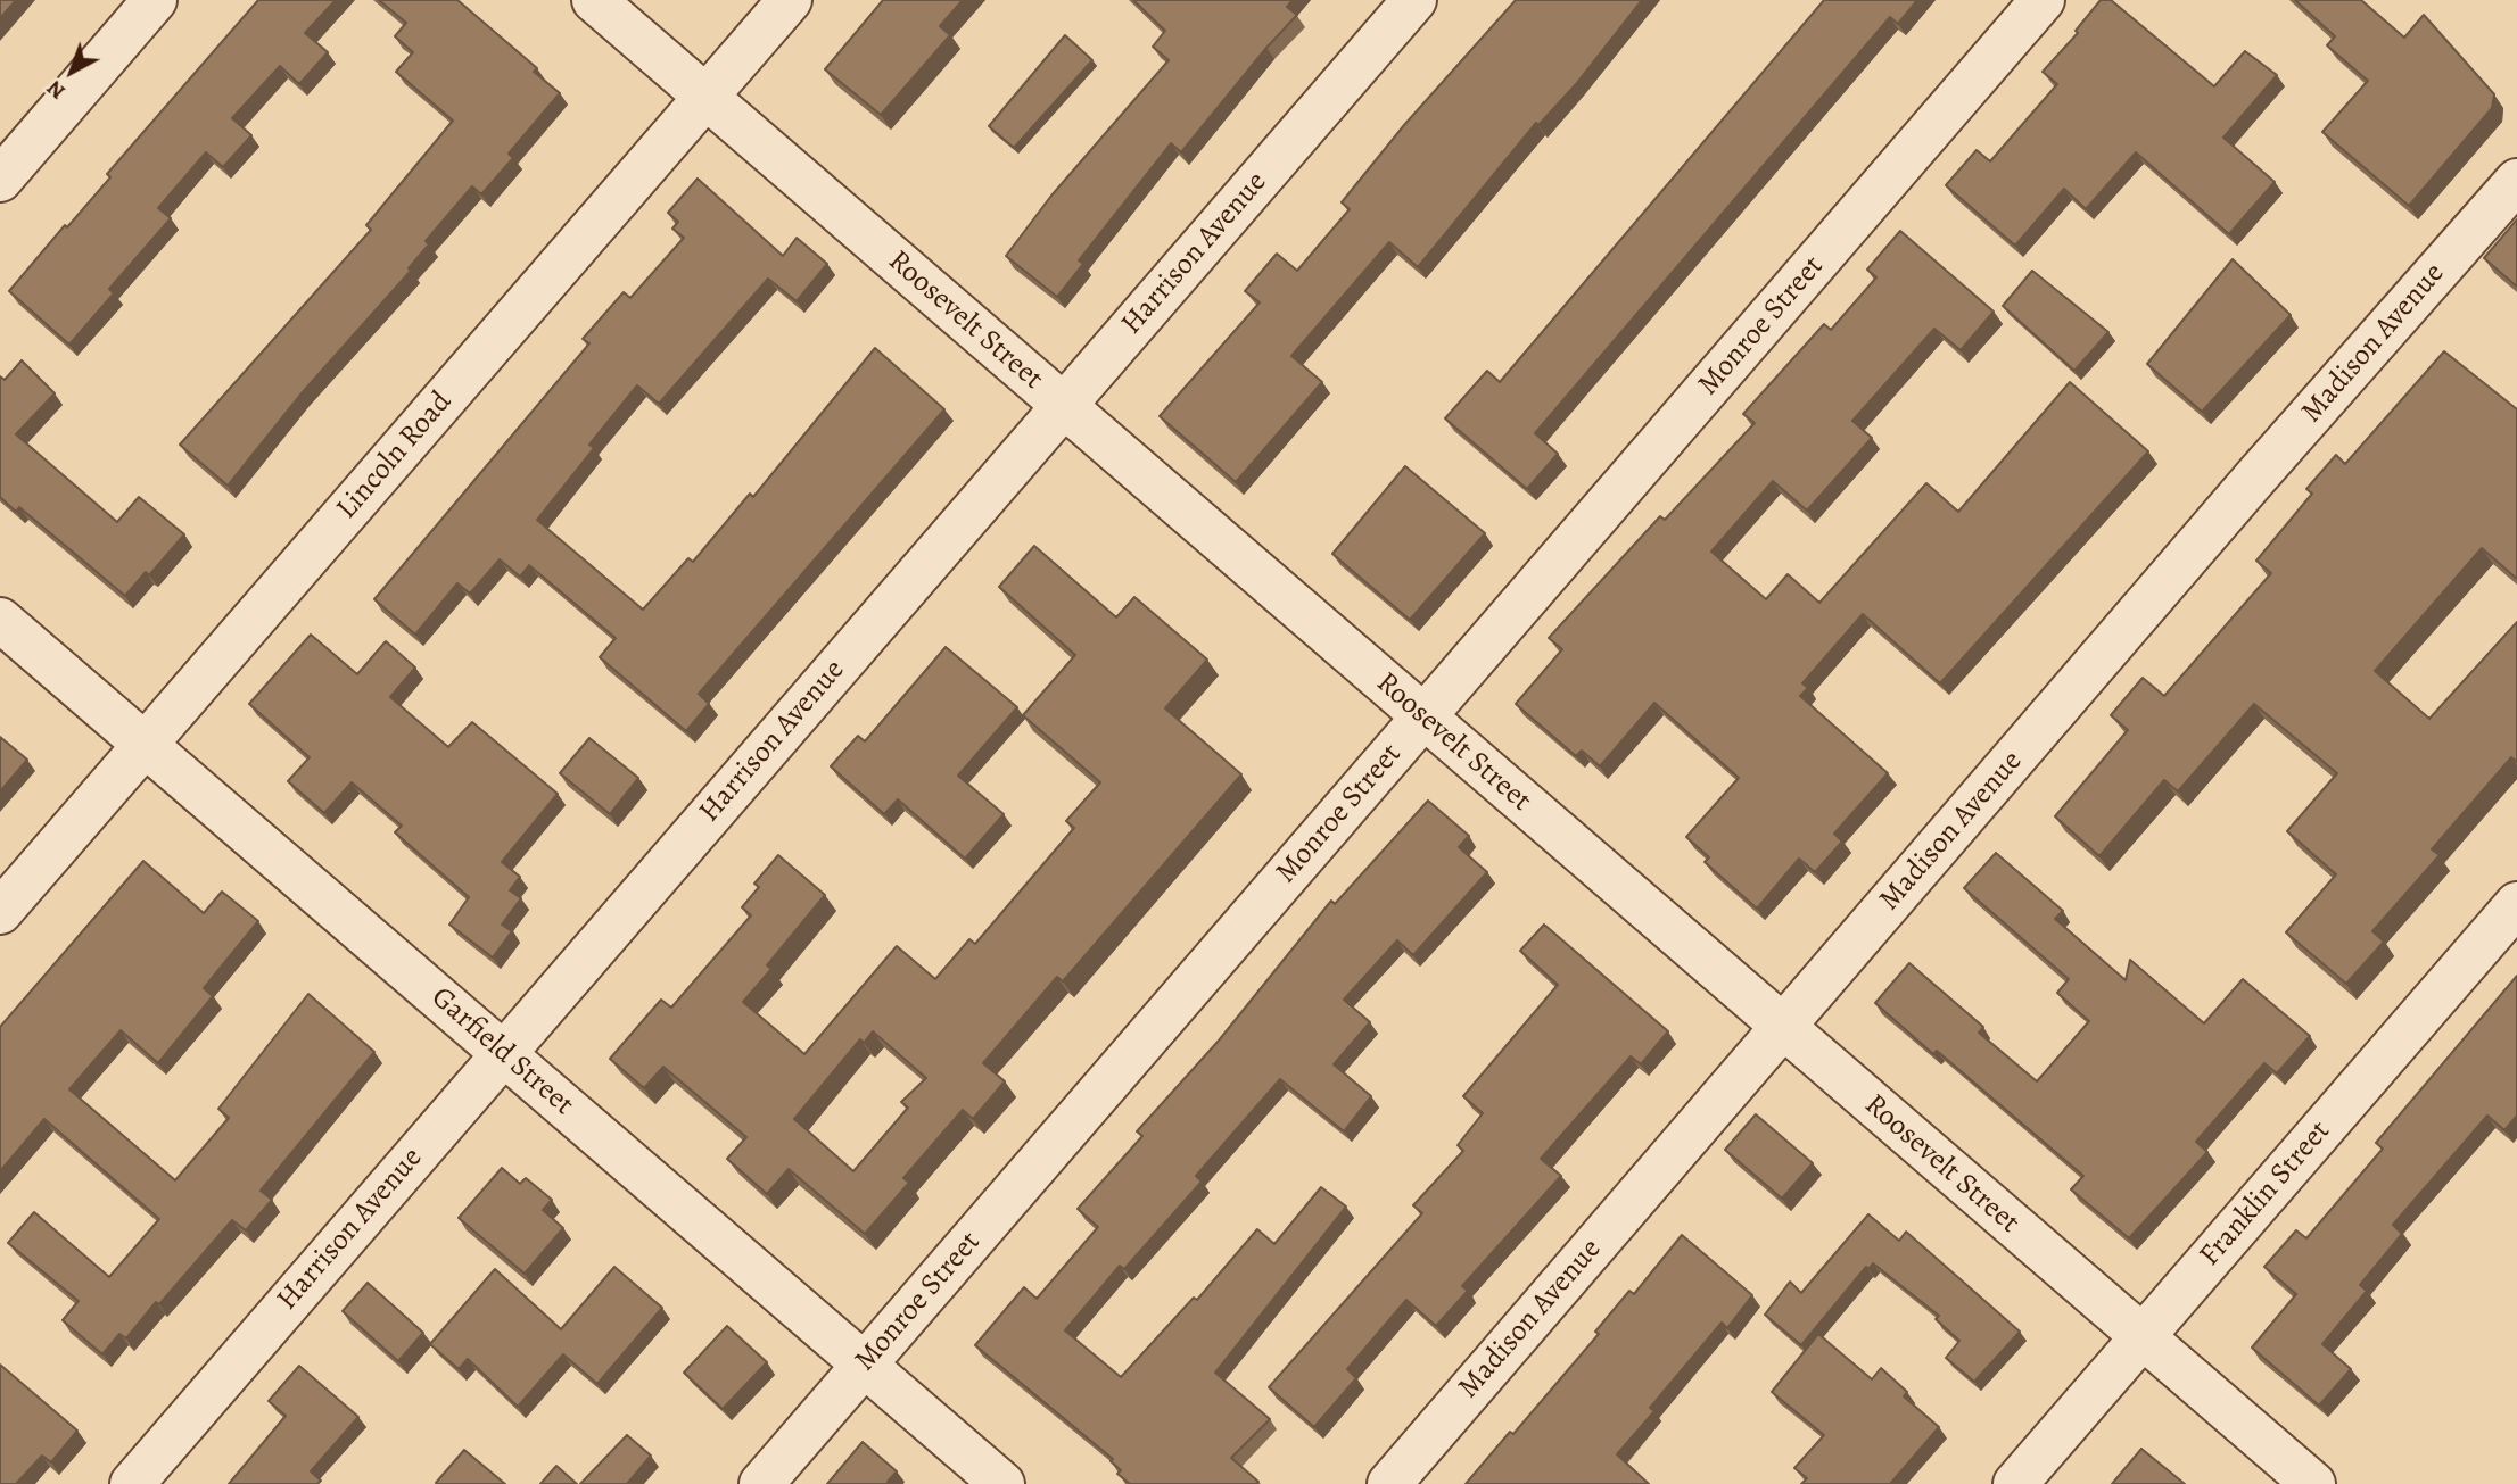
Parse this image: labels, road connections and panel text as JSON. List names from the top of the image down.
{
  "streets": {
    "street": [
      "Harrison Avenue",
      "Roosevelt Street",
      "Monroe Street",
      "Madison Avenue",
      "Lincoln Road",
      "Garfield Street",
      "Franklin Street"
    ]
  },
  "crossings": [
    ["Harrison Avenue", "Roosevelt Street"],
    ["Harrison Avenue", "Garfield Street"],
    ["Roosevelt Street", "Monroe Street"],
    ["Roosevelt Street", "Madison Avenue"],
    ["Roosevelt Street", "Lincoln Road"],
    ["Roosevelt Street", "Franklin Street"],
    ["Monroe Street", "Garfield Street"],
    ["Lincoln Road", "Garfield Street"]
  ],
  "north": "bottom left"
}
